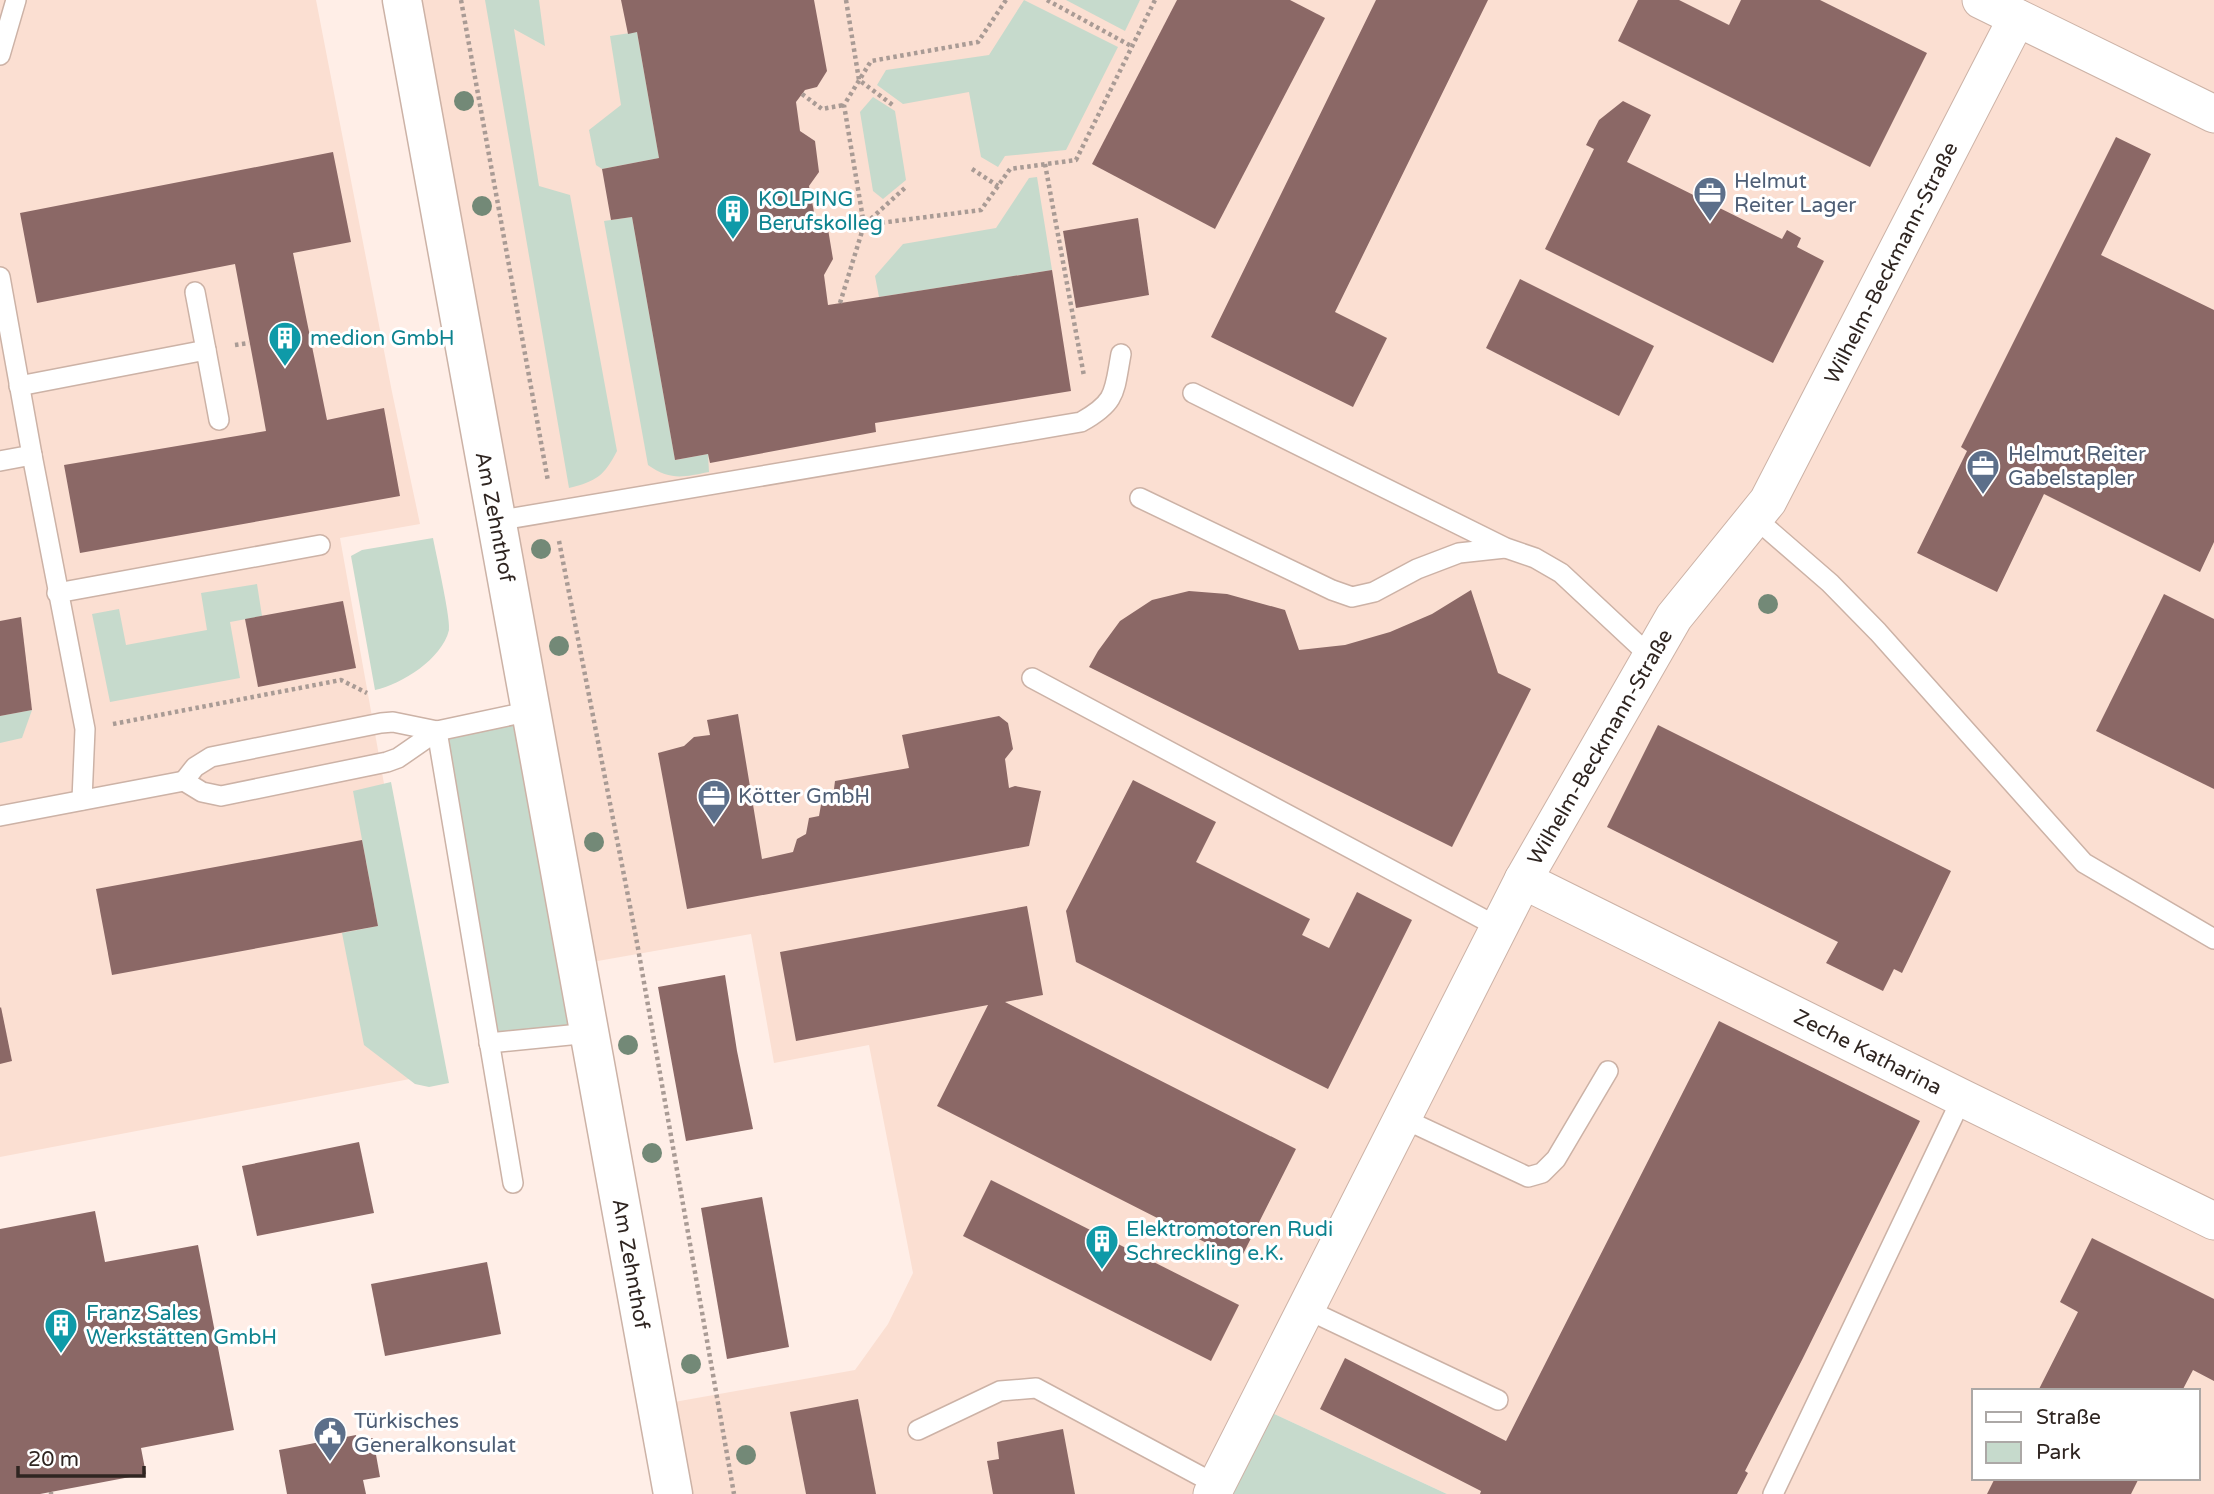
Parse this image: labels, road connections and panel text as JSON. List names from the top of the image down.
{
  "streets": {
    "main road": ["Am Zehnthof"],
    "street": ["Wilhelm-Beckmann-Straße", "Zeche Katharina"]
  },
  "crossings": [
    ["Wilhelm-Beckmann-Straße", "Zeche Katharina"]
  ],
  "places": {
    "office": ["Helmut Reiter Lager", "Helmut Reiter Gabelstapler", "Kötter GmbH"],
    "building": [
      "KOLPING Berufskolleg",
      "medion GmbH",
      "Elektromotoren Rudi Schreckling e.K.",
      "Franz Sales Werkstätten GmbH"
    ],
    "public building": ["Türkisches Generalkonsulat"]
  },
  "legend": ["Straße", "Park"],
  "scale_bar": "20 m"
}
